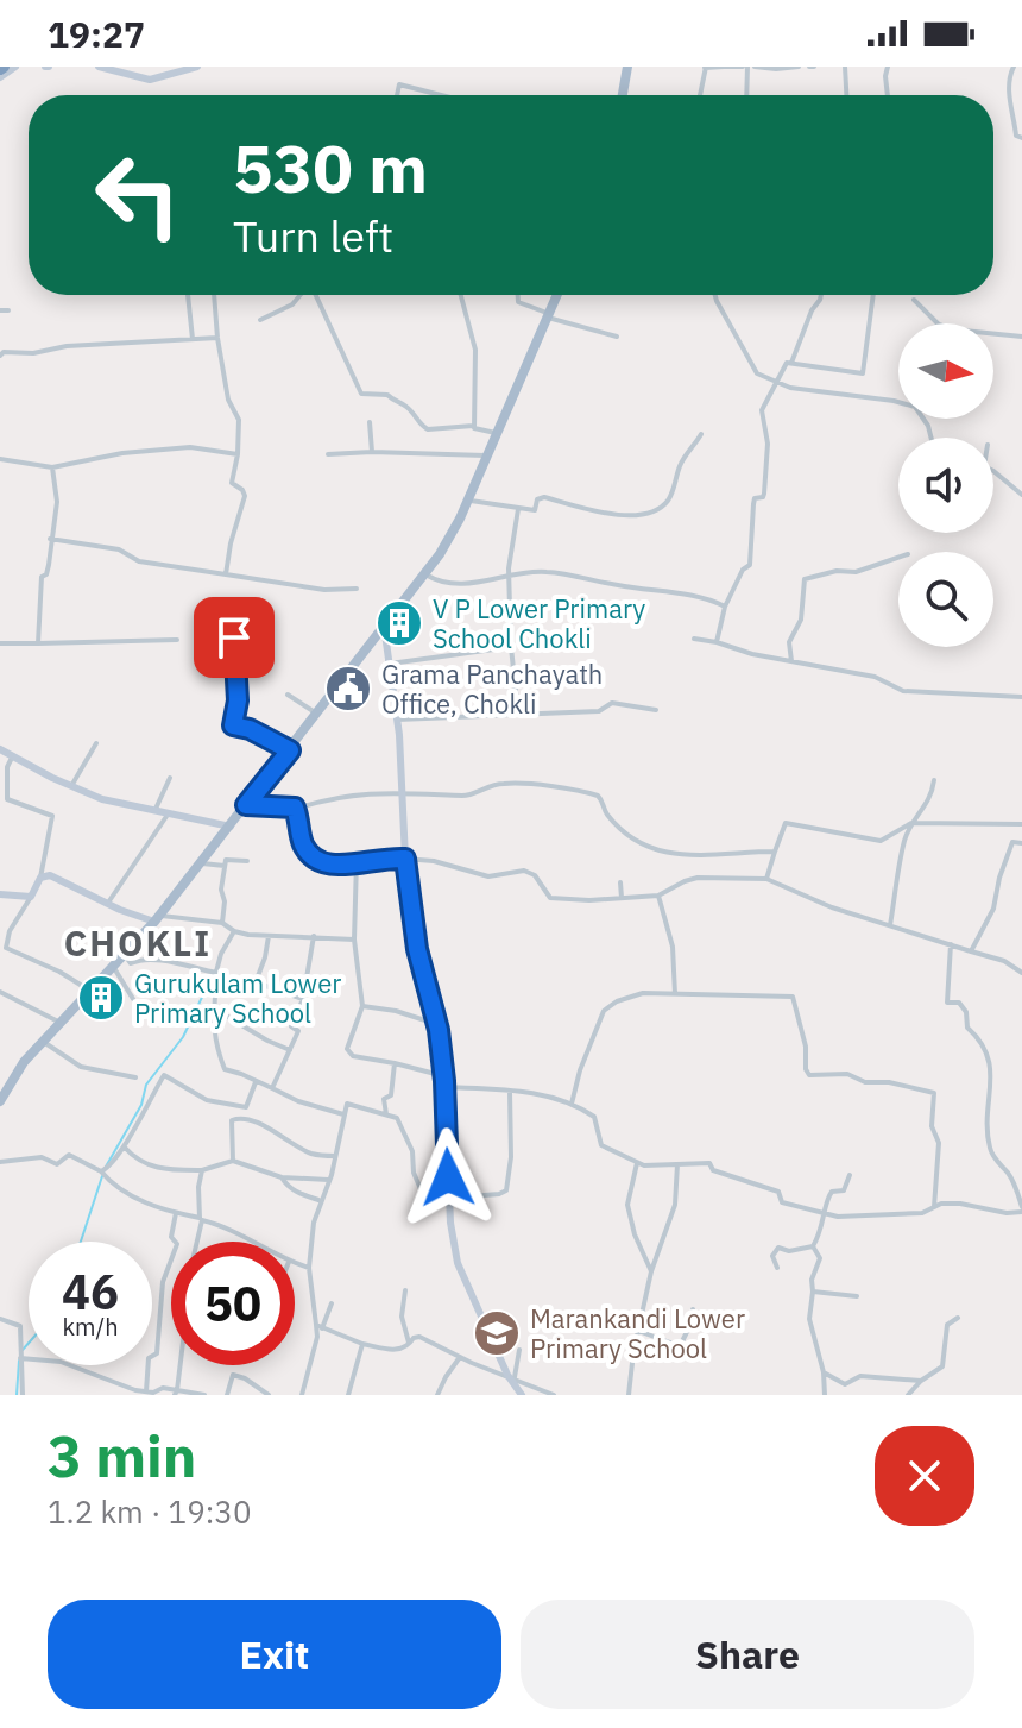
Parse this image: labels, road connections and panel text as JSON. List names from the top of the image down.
{
  "districts": ["CHOKLI"],
  "places": {
    "building": ["V P Lower Primary School Chokli", "Gurukulam Lower Primary School"],
    "public building": ["Grama Panchayath Office, Chokli"],
    "school or university": ["Marankandi Lower Primary School"]
  },
  "north": "right",
  "page": {
    "status": "19:27",
    "turn": ["530 m", "Turn left"],
    "speed": "46 km/h",
    "limit": "50",
    "heading": ["3 min", "1.2 km · 19:30"],
    "buttons": ["Exit", "Share"]
  }
}
